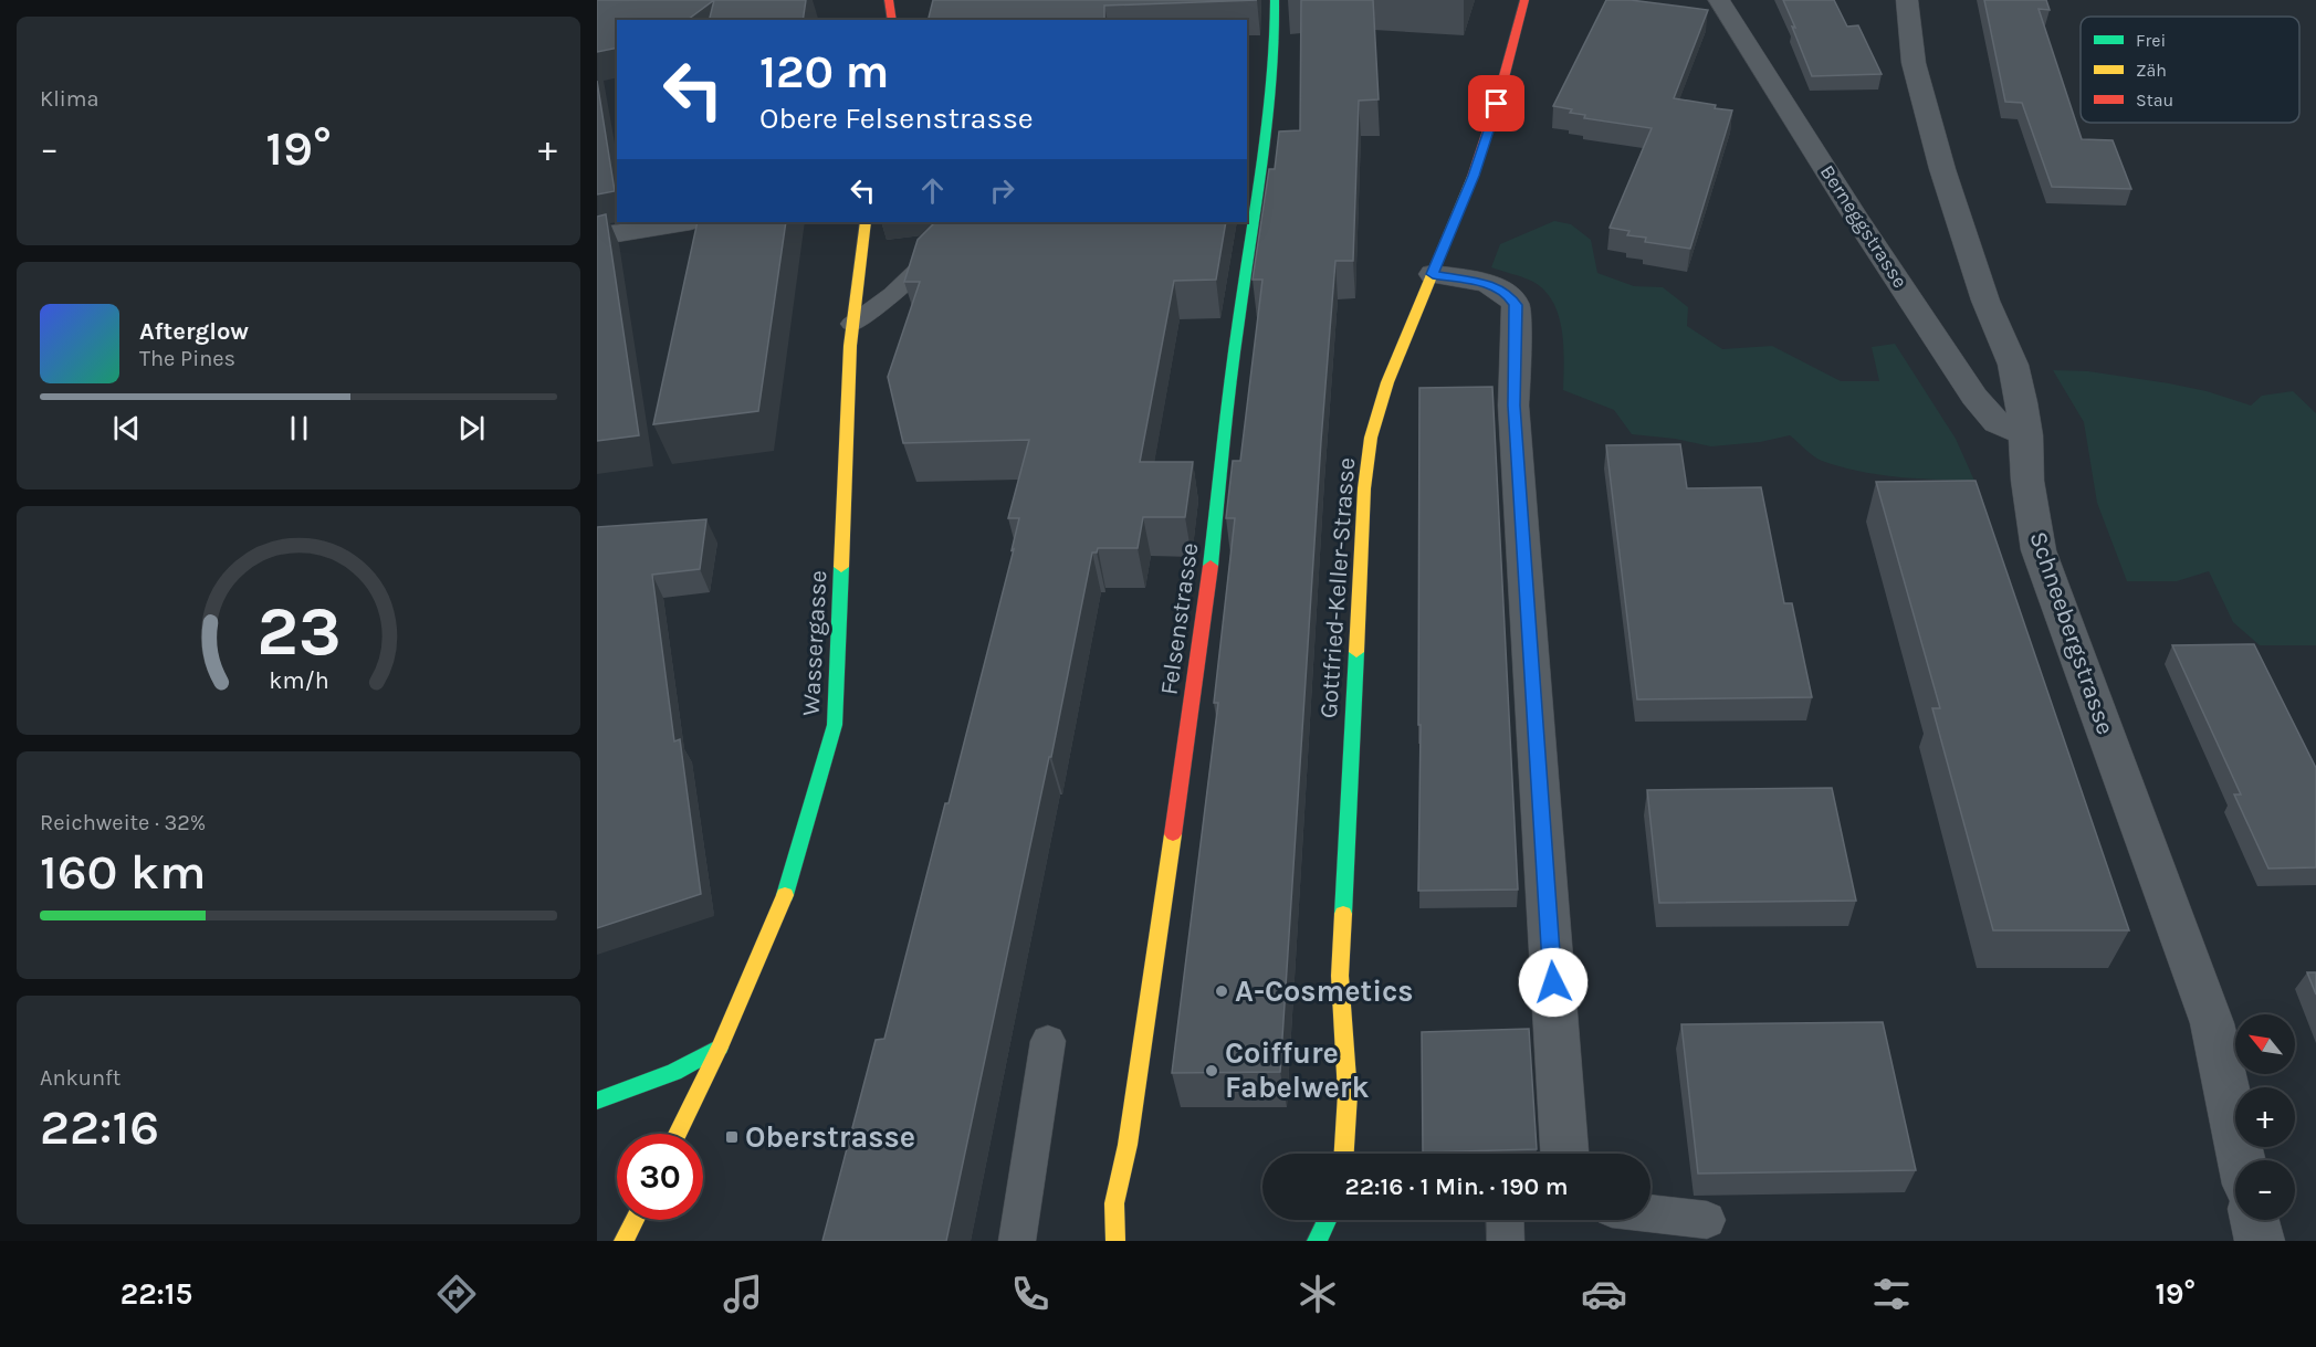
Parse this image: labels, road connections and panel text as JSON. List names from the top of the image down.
{
  "streets": {
    "street": [
      "Berneggstrasse",
      "Gottfried-Keller-Strasse",
      "Felsenstrasse",
      "Schneebergstrasse",
      "Wassergasse"
    ]
  },
  "crossings": [
    ["Berneggstrasse", "Schneebergstrasse"]
  ],
  "places": {
    "other": ["A-Cosmetics", "Coiffure Fabelwerk"],
    "transit": ["Oberstrasse"]
  },
  "legend": ["Frei", "Zäh", "Stau"],
  "north": "top left",
  "page": {
    "tile": [
      "Klima",
      ["Reichweite · 32%", "160 km"],
      ["Ankunft", "22:16"]
    ],
    "turn": ["120 m", "Obere Felsenstrasse"],
    "heat": ["−", "19°", "+"],
    "song": ["Afterglow", "The Pines"],
    "map_buttons": ["+", "−"],
    "limit": "30",
    "trip": "22:16 · 1 Min. · 190 m",
    "tabs": ["22:15", "19°"],
    "gauge": ["23", "km/h"]
  }
}
